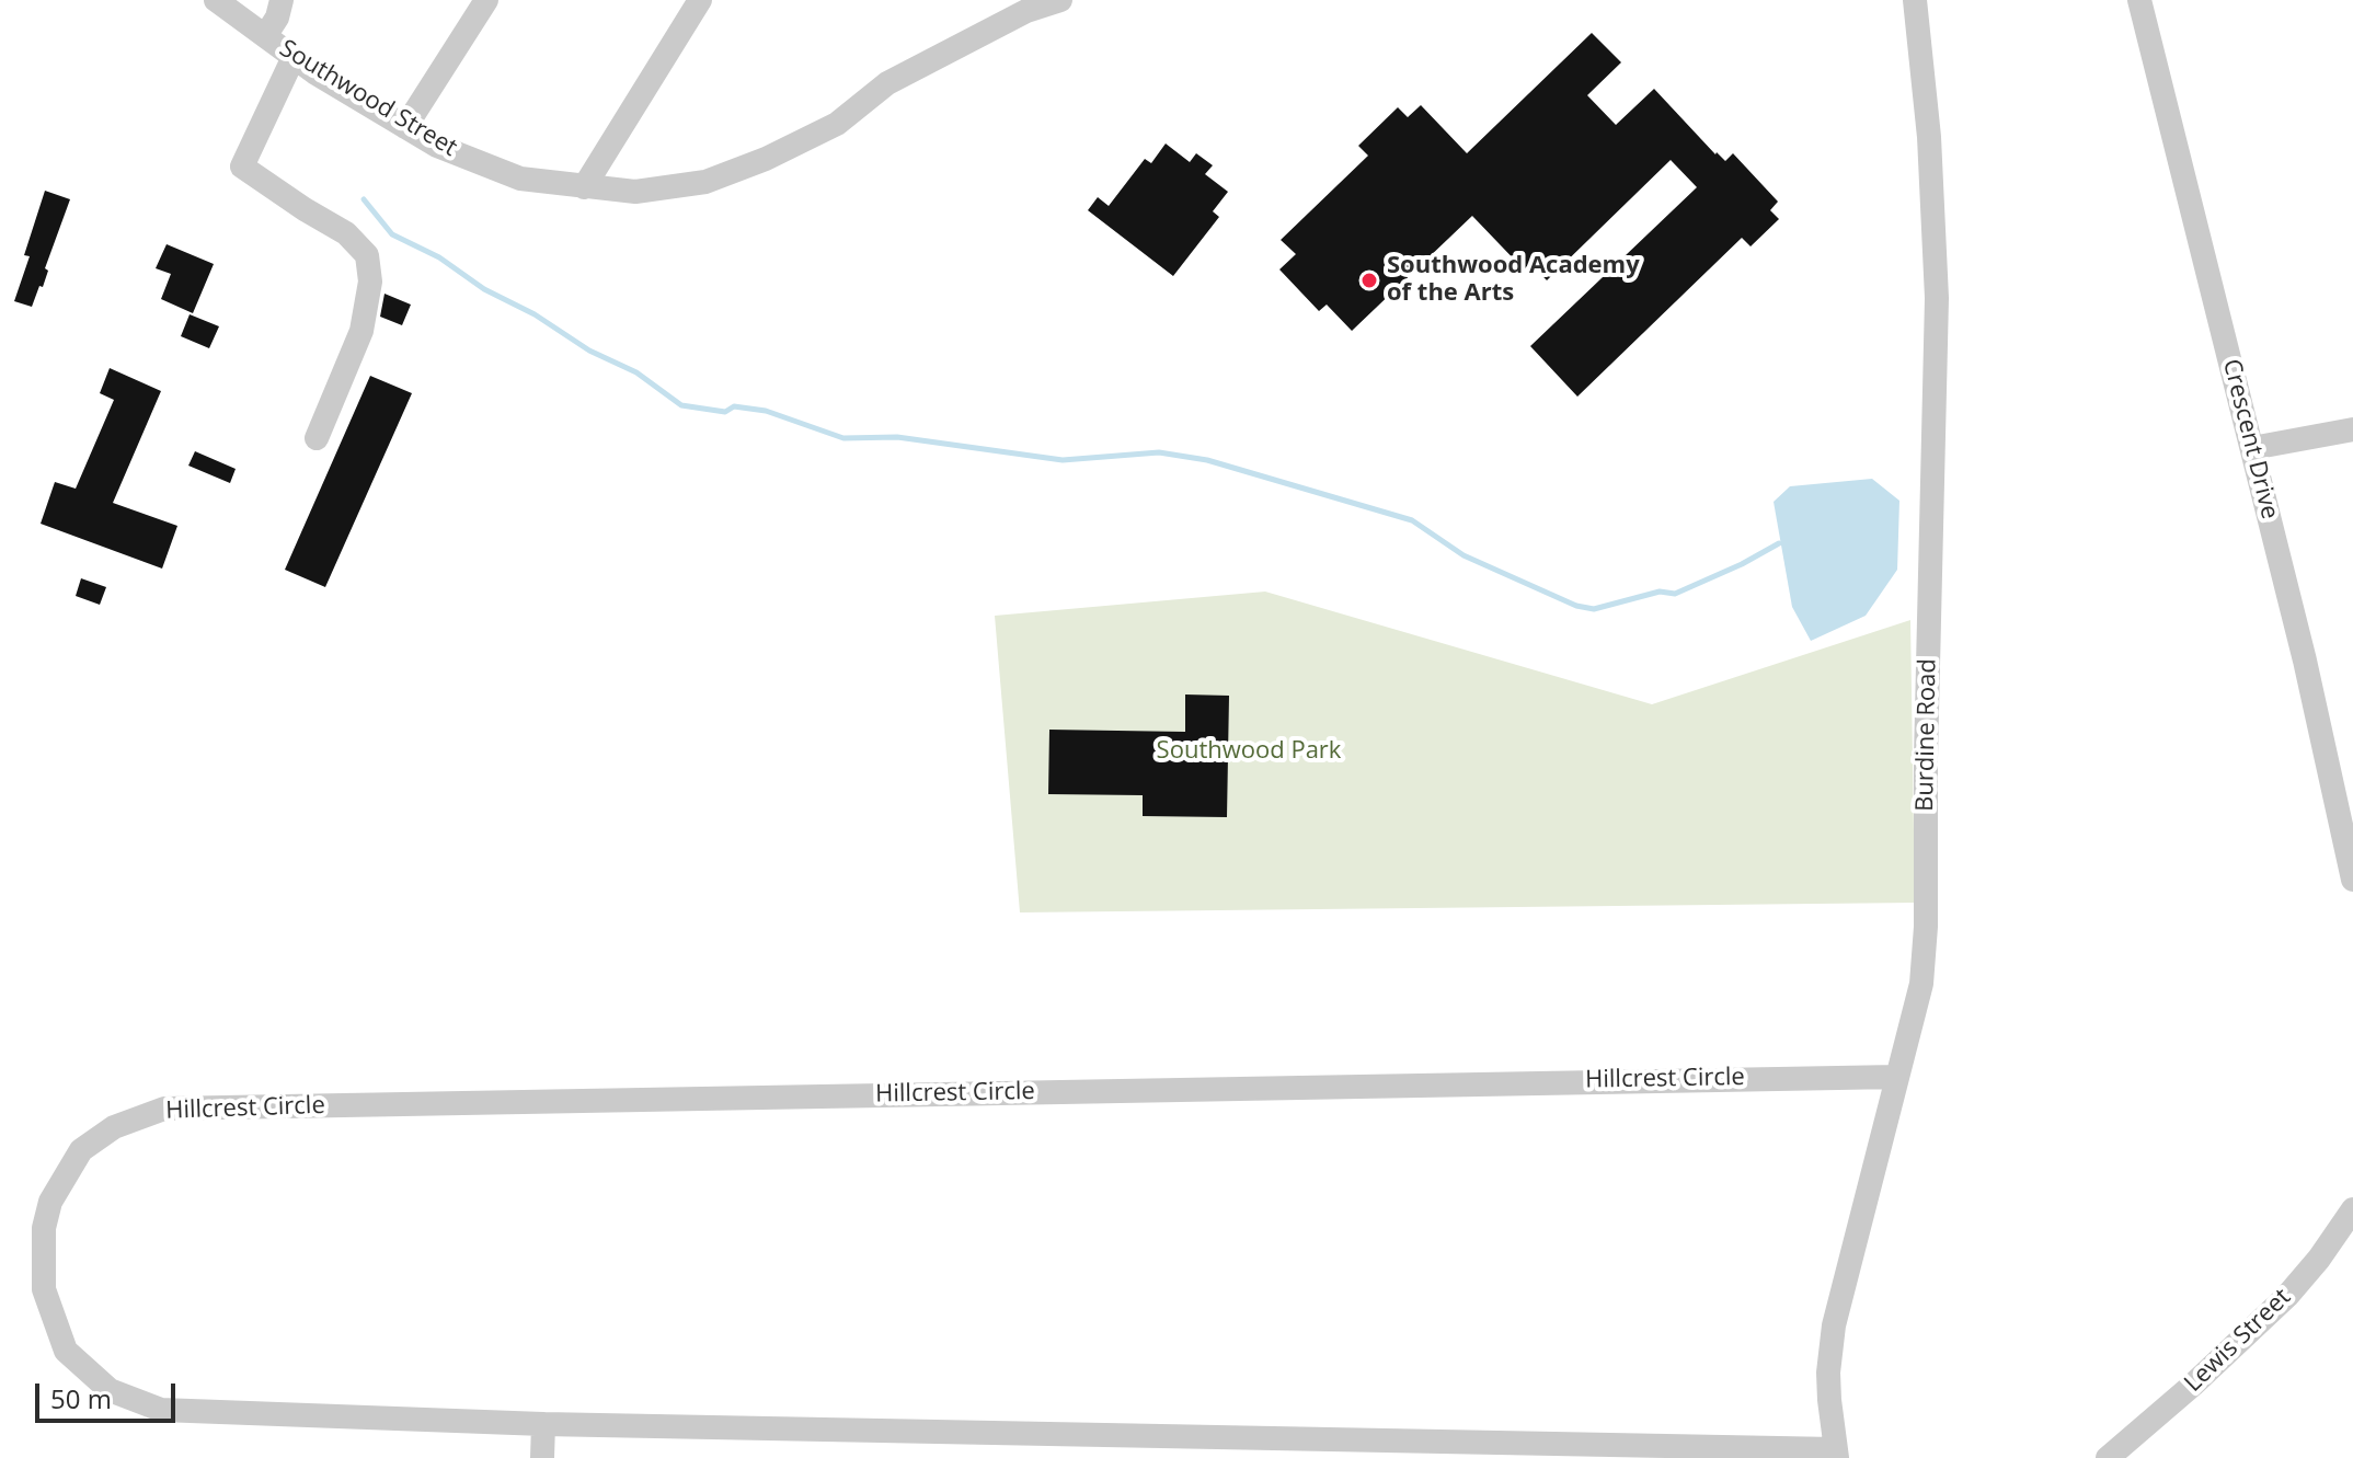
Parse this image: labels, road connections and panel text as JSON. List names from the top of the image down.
{
  "streets": {
    "street": [
      "Southwood Street",
      "Crescent Drive",
      "Burdine Road",
      "Hillcrest Circle",
      "Lewis Street"
    ]
  },
  "crossings": [
    ["Burdine Road", "Hillcrest Circle"]
  ],
  "parks": ["Southwood Park"],
  "places": ["Southwood Academy of the Arts"],
  "scale_bar": "50 m"
}
